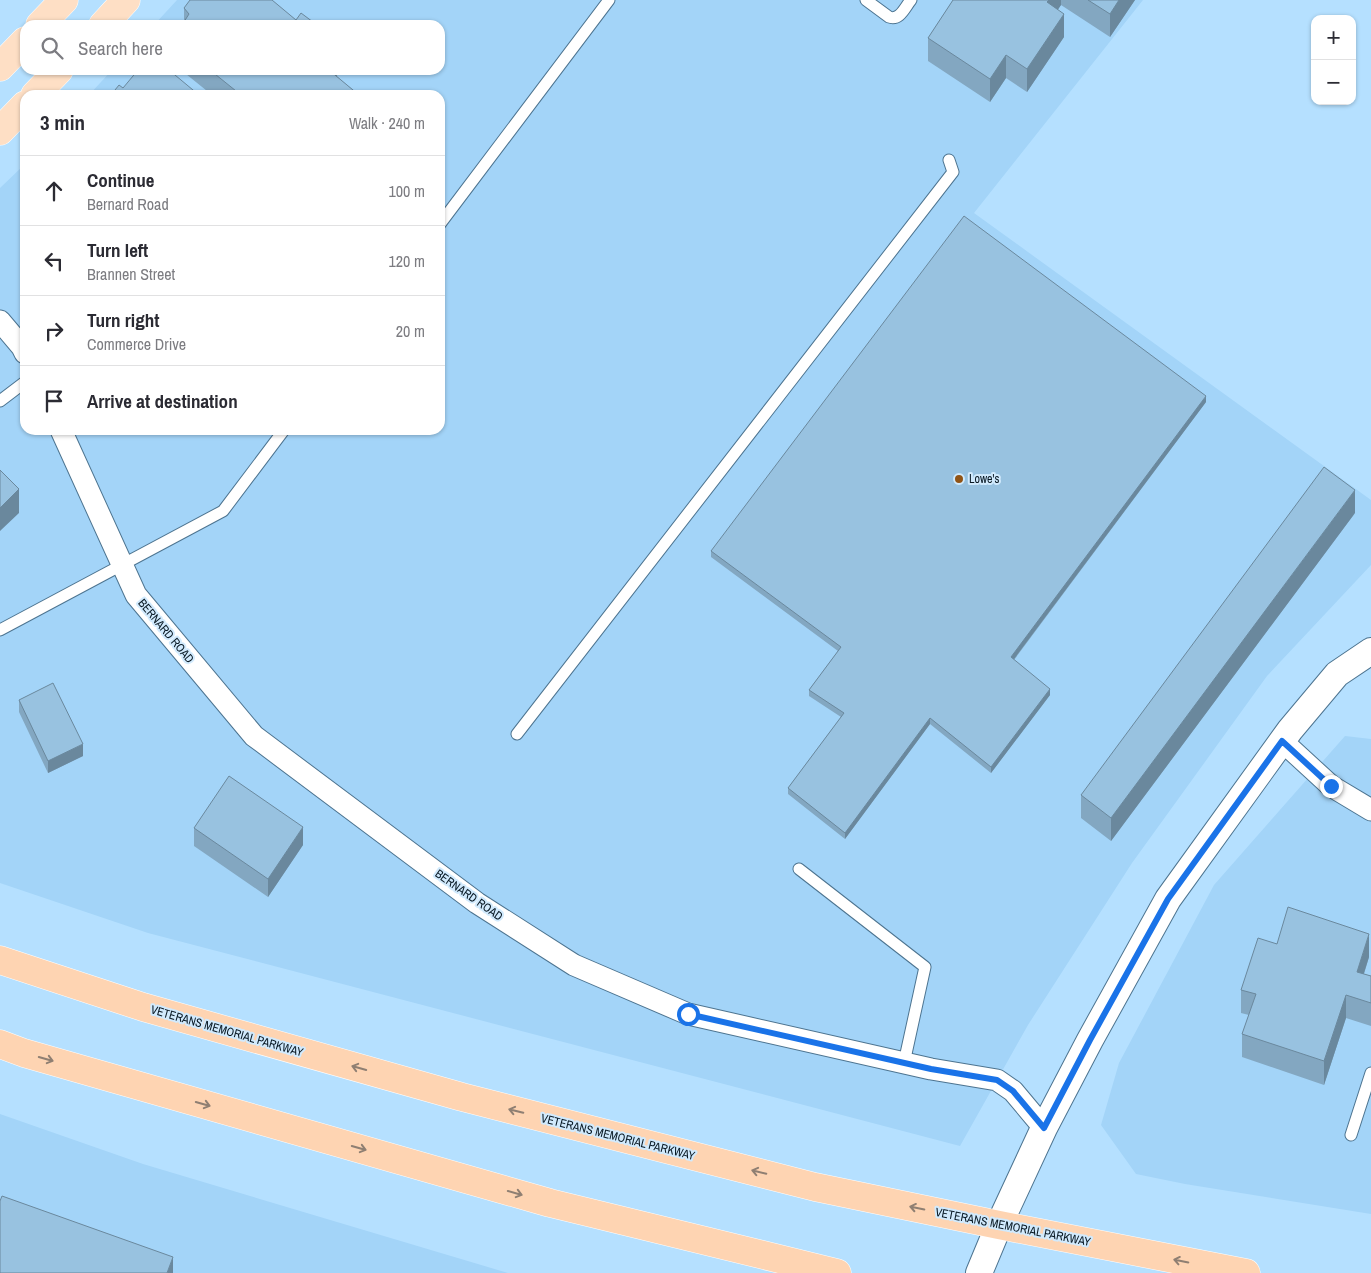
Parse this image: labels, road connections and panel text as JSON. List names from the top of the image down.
{
  "streets": {
    "highway": ["VETERANS MEMORIAL PARKWAY"],
    "street": ["BERNARD ROAD"]
  },
  "places": ["Lowe's"],
  "page": {
    "map_buttons": ["+", "−"],
    "search": "Search here",
    "heading": ["3 min", "Walk · 240 m"],
    "list": [
      ["Continue", "Bernard Road", "100 m"],
      ["Turn left", "Brannen Street", "120 m"],
      ["Turn right", "Commerce Drive", "20 m"],
      "Arrive at destination"
    ]
  }
}
